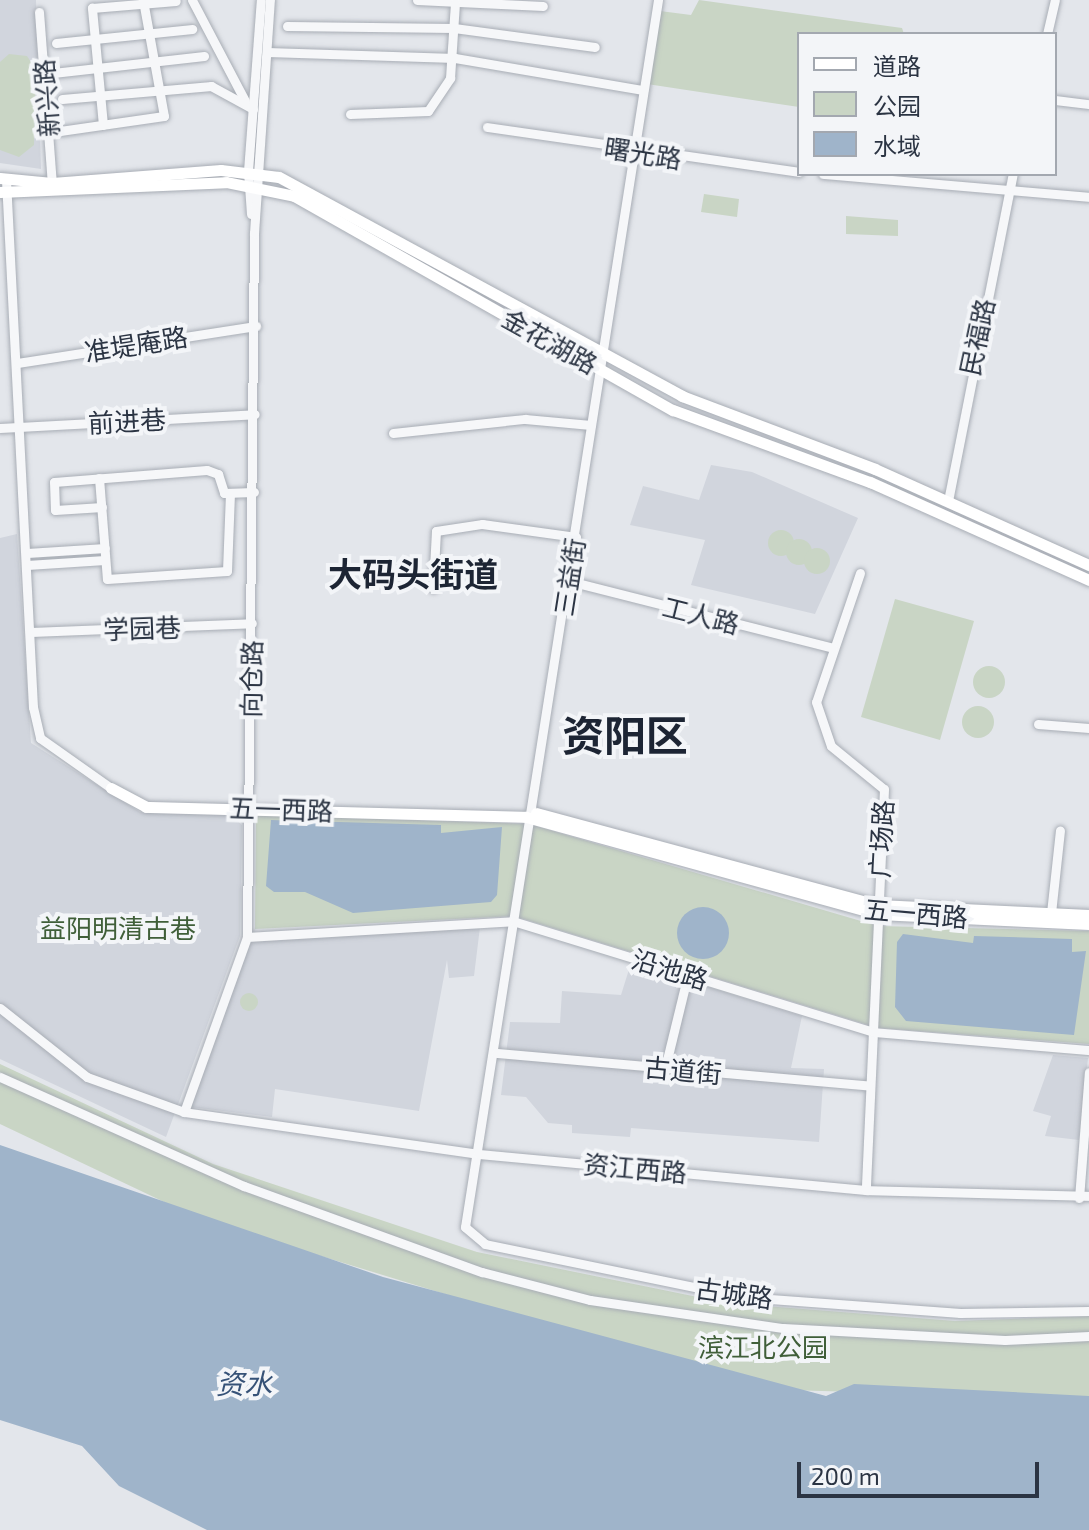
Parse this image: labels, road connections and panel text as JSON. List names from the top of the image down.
{
  "streets": {
    "main road": ["金花湖路", "五一西路"],
    "street": [
      "新兴路",
      "曙光路",
      "民福路",
      "准堤庵路",
      "前进巷",
      "三益街",
      "工人路",
      "学园巷",
      "向仓路",
      "广场路",
      "沿池路",
      "古道街",
      "资江西路",
      "古城路"
    ]
  },
  "crossings": [
    ["曙光路", "三益街"],
    ["金花湖路", "三益街"],
    ["金花湖路", "向仓路"],
    ["金花湖路", "五一西路"],
    ["准堤庵路", "向仓路"],
    ["准堤庵路", "五一西路"],
    ["前进巷", "向仓路"],
    ["前进巷", "五一西路"],
    ["三益街", "工人路"],
    ["三益街", "五一西路"],
    ["三益街", "沿池路"],
    ["三益街", "古道街"],
    ["三益街", "资江西路"],
    ["三益街", "古城路"],
    ["工人路", "广场路"],
    ["学园巷", "向仓路"],
    ["学园巷", "五一西路"],
    ["向仓路", "五一西路"],
    ["向仓路", "沿池路"],
    ["向仓路", "资江西路"],
    ["五一西路", "广场路"],
    ["广场路", "沿池路"],
    ["广场路", "古道街"],
    ["广场路", "资江西路"],
    ["资江西路", "古城路"]
  ],
  "districts": ["大码头街道", "资阳区"],
  "water": ["资水"],
  "parks": ["益阳明清古巷", "滨江北公园"],
  "legend": ["道路", "公园", "水域"],
  "scale_bar": "200 m"
}
